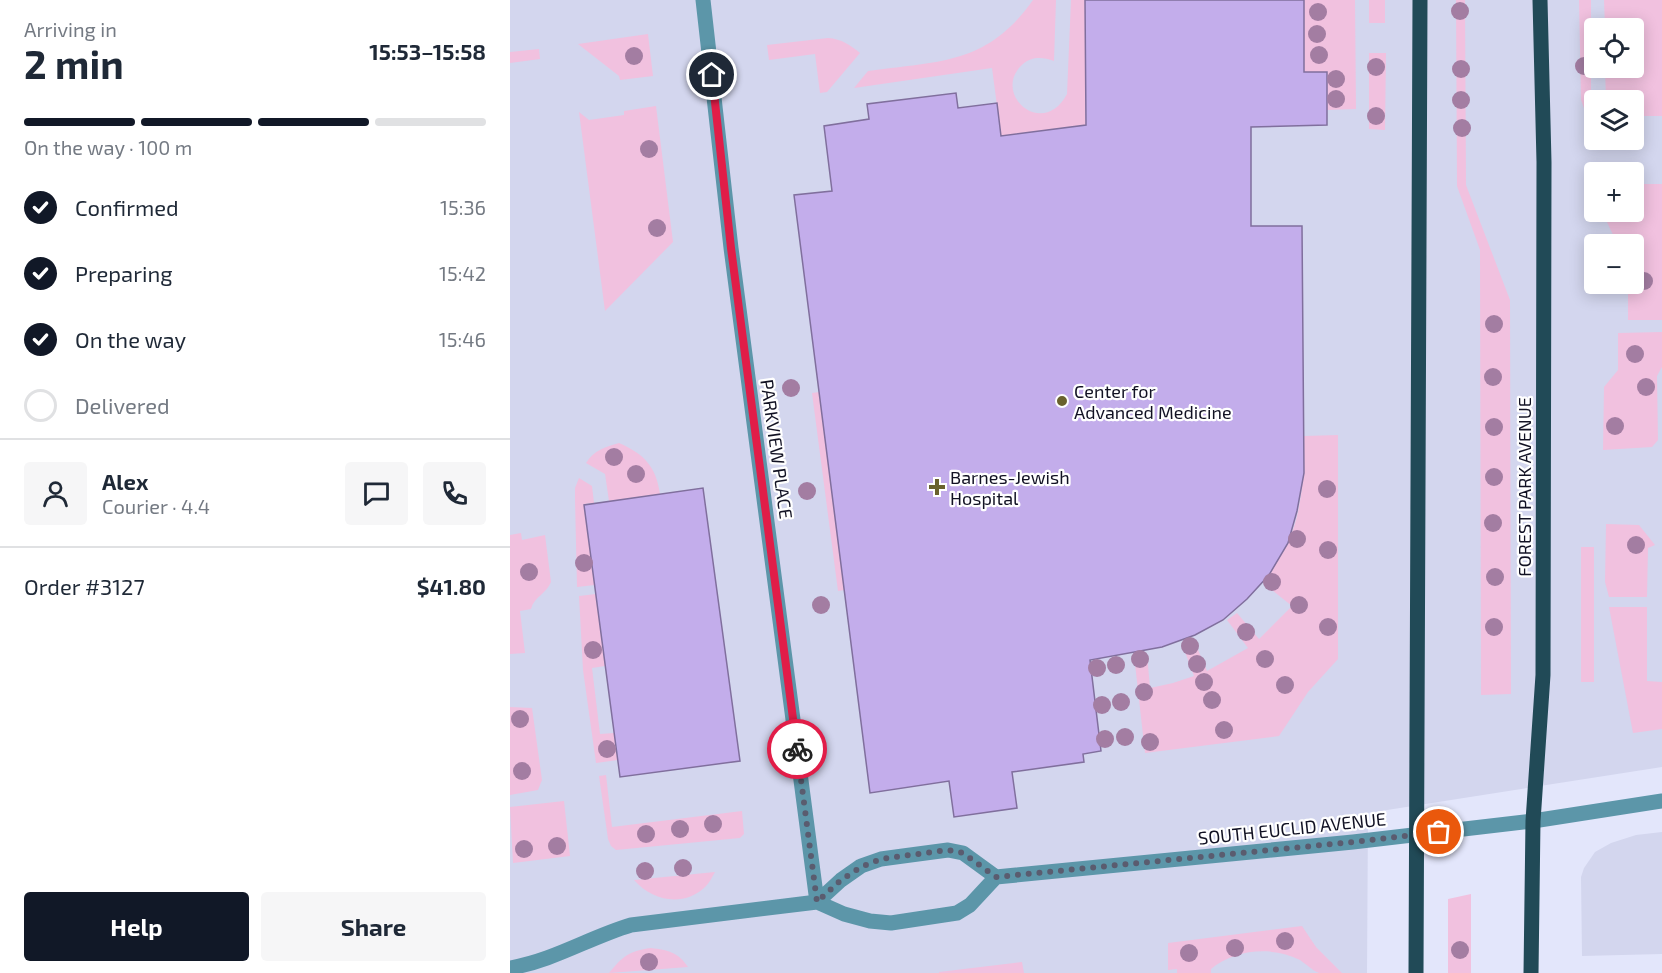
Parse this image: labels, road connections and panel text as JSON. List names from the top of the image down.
{
  "streets": {
    "main road": ["FOREST PARK AVENUE"],
    "street": ["PARKVIEW PLACE", "SOUTH EUCLID AVENUE"]
  },
  "crossings": [
    ["FOREST PARK AVENUE", "SOUTH EUCLID AVENUE"]
  ],
  "places": {
    "other": ["Center for Advanced Medicine"],
    "health": ["Barnes-Jewish Hospital"]
  },
  "page": {
    "heading": ["2 min", "Arriving in", "15:53–15:58"],
    "panel": [
      "Alex",
      "Courier · 4.4",
      "Order #3127",
      "$41.80"
    ],
    "map_buttons": ["+", "−"],
    "bar": "On the way · 100 m",
    "list": [
      ["Confirmed", "15:36"],
      ["Preparing", "15:42"],
      ["On the way", "15:46"],
      "Delivered"
    ],
    "buttons": ["Help", "Share"]
  }
}
